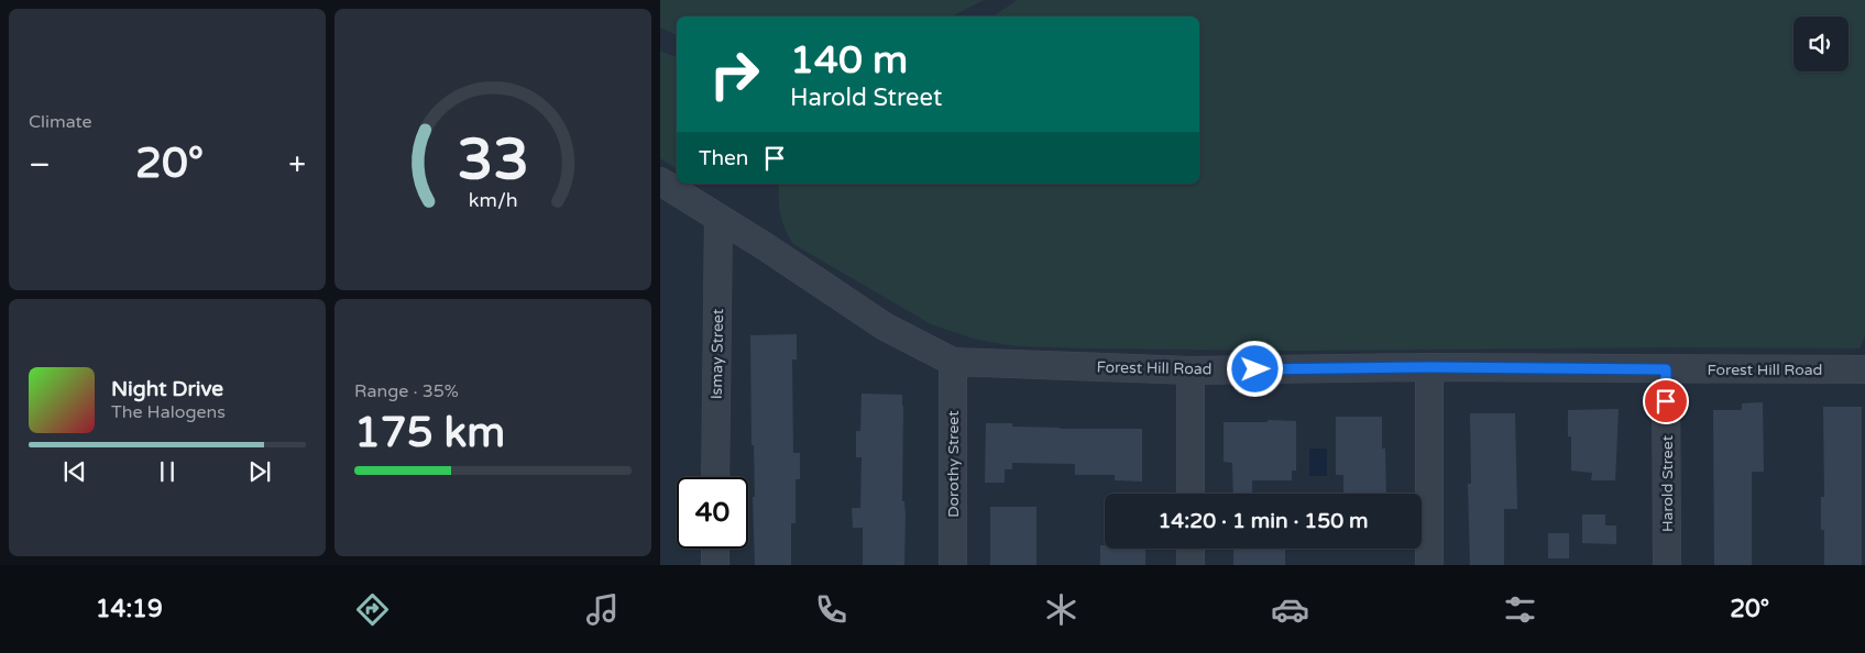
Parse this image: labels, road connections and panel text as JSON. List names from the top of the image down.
{
  "streets": {
    "street": [
      "Ismay Street",
      "Forest Hill Road",
      "Dorothy Street",
      "Harold Street"
    ]
  },
  "crossings": [
    ["Ismay Street", "Forest Hill Road"],
    ["Forest Hill Road", "Dorothy Street"],
    ["Forest Hill Road", "Harold Street"]
  ],
  "page": {
    "tile": [
      "Climate",
      ["Range · 35%", "175 km"]
    ],
    "turn": ["140 m", "Harold Street"],
    "then": "Then",
    "heat": ["−", "20°", "+"],
    "song": ["Night Drive", "The Halogens"],
    "limit": "40",
    "trip": "14:20 · 1 min · 150 m",
    "tabs": ["14:19", "20°"],
    "gauge": ["33", "km/h"]
  }
}
